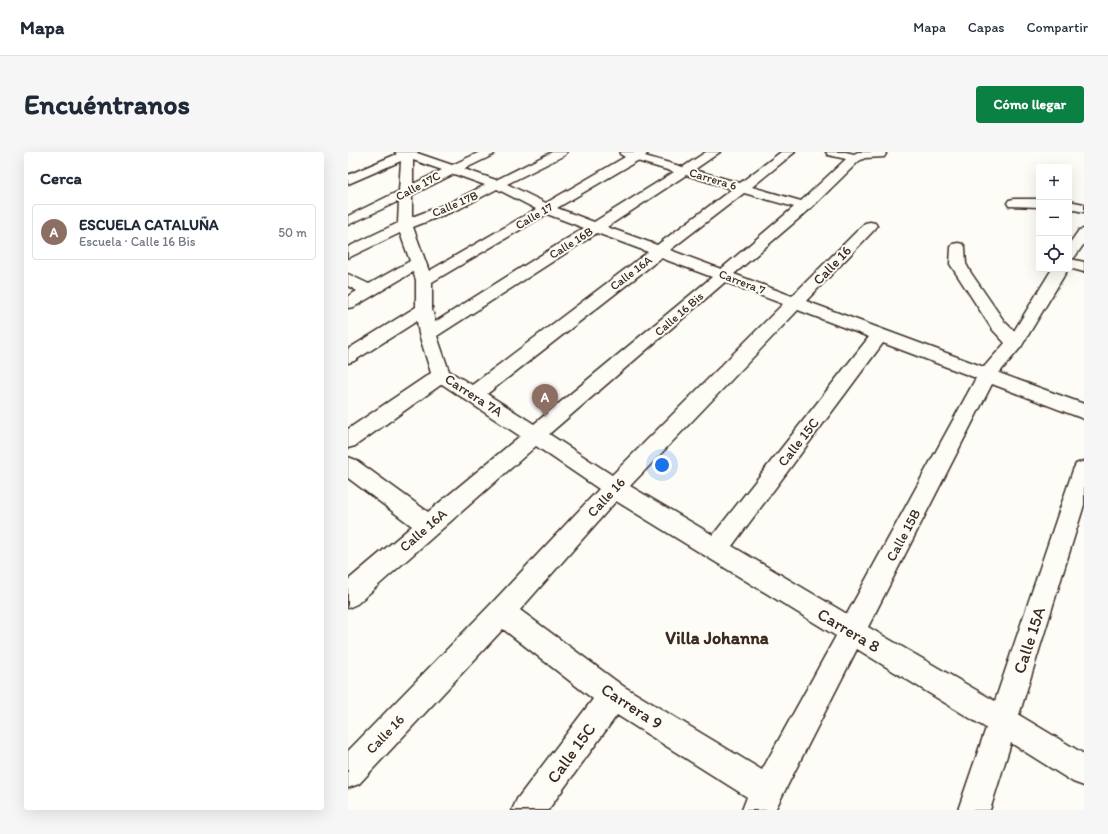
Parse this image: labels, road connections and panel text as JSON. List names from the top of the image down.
{
  "streets": {
    "street": [
      "Carrera 6",
      "Calle 17C",
      "Calle 17B",
      "Calle 17",
      "Calle 16B",
      "Calle 16",
      "Calle 16A",
      "Carrera 7",
      "Calle 16 Bis",
      "Carrera 7A",
      "Calle 15C",
      "Calle 15B",
      "Carrera 8",
      "Calle 15A",
      "Carrera 9"
    ]
  },
  "crossings": [
    ["Carrera 6", "Calle 17"],
    ["Carrera 6", "Calle 16B"],
    ["Carrera 6", "Calle 16A"],
    ["Carrera 6", "Calle 16 Bis"],
    ["Calle 17C", "Carrera 7"],
    ["Calle 17C", "Carrera 7A"],
    ["Calle 17B", "Carrera 7"],
    ["Calle 17B", "Carrera 7A"],
    ["Calle 17", "Carrera 7"],
    ["Calle 17", "Carrera 7A"],
    ["Calle 16B", "Carrera 7"],
    ["Calle 16B", "Carrera 7A"],
    ["Calle 16", "Carrera 7"],
    ["Calle 16", "Carrera 7A"],
    ["Calle 16", "Carrera 8"],
    ["Calle 16", "Carrera 9"],
    ["Calle 16A", "Carrera 7"],
    ["Calle 16A", "Calle 16 Bis"],
    ["Calle 16A", "Carrera 7A"],
    ["Carrera 7", "Calle 16 Bis"],
    ["Carrera 7", "Carrera 7A"],
    ["Carrera 7", "Calle 15C"],
    ["Carrera 7", "Calle 15B"],
    ["Calle 16 Bis", "Carrera 7A"],
    ["Carrera 7A", "Carrera 8"],
    ["Calle 15C", "Carrera 8"],
    ["Calle 15C", "Carrera 9"],
    ["Calle 15B", "Carrera 8"],
    ["Calle 15B", "Carrera 9"],
    ["Carrera 8", "Calle 15A"]
  ],
  "districts": ["Villa Johanna"],
  "page": {
    "header": "Mapa",
    "nav": ["Mapa", "Capas", "Compartir"],
    "buttons": "Cómo llegar",
    "title": "Encuéntranos",
    "heading": "Cerca",
    "map_buttons": ["+", "−"],
    "list": [
      {
        "mark": "A",
        "name": "ESCUELA CATALUÑA",
        "note": "Escuela · Calle 16 Bis",
        "value": "50 m"
      }
    ],
    "pins": "A"
  }
}
